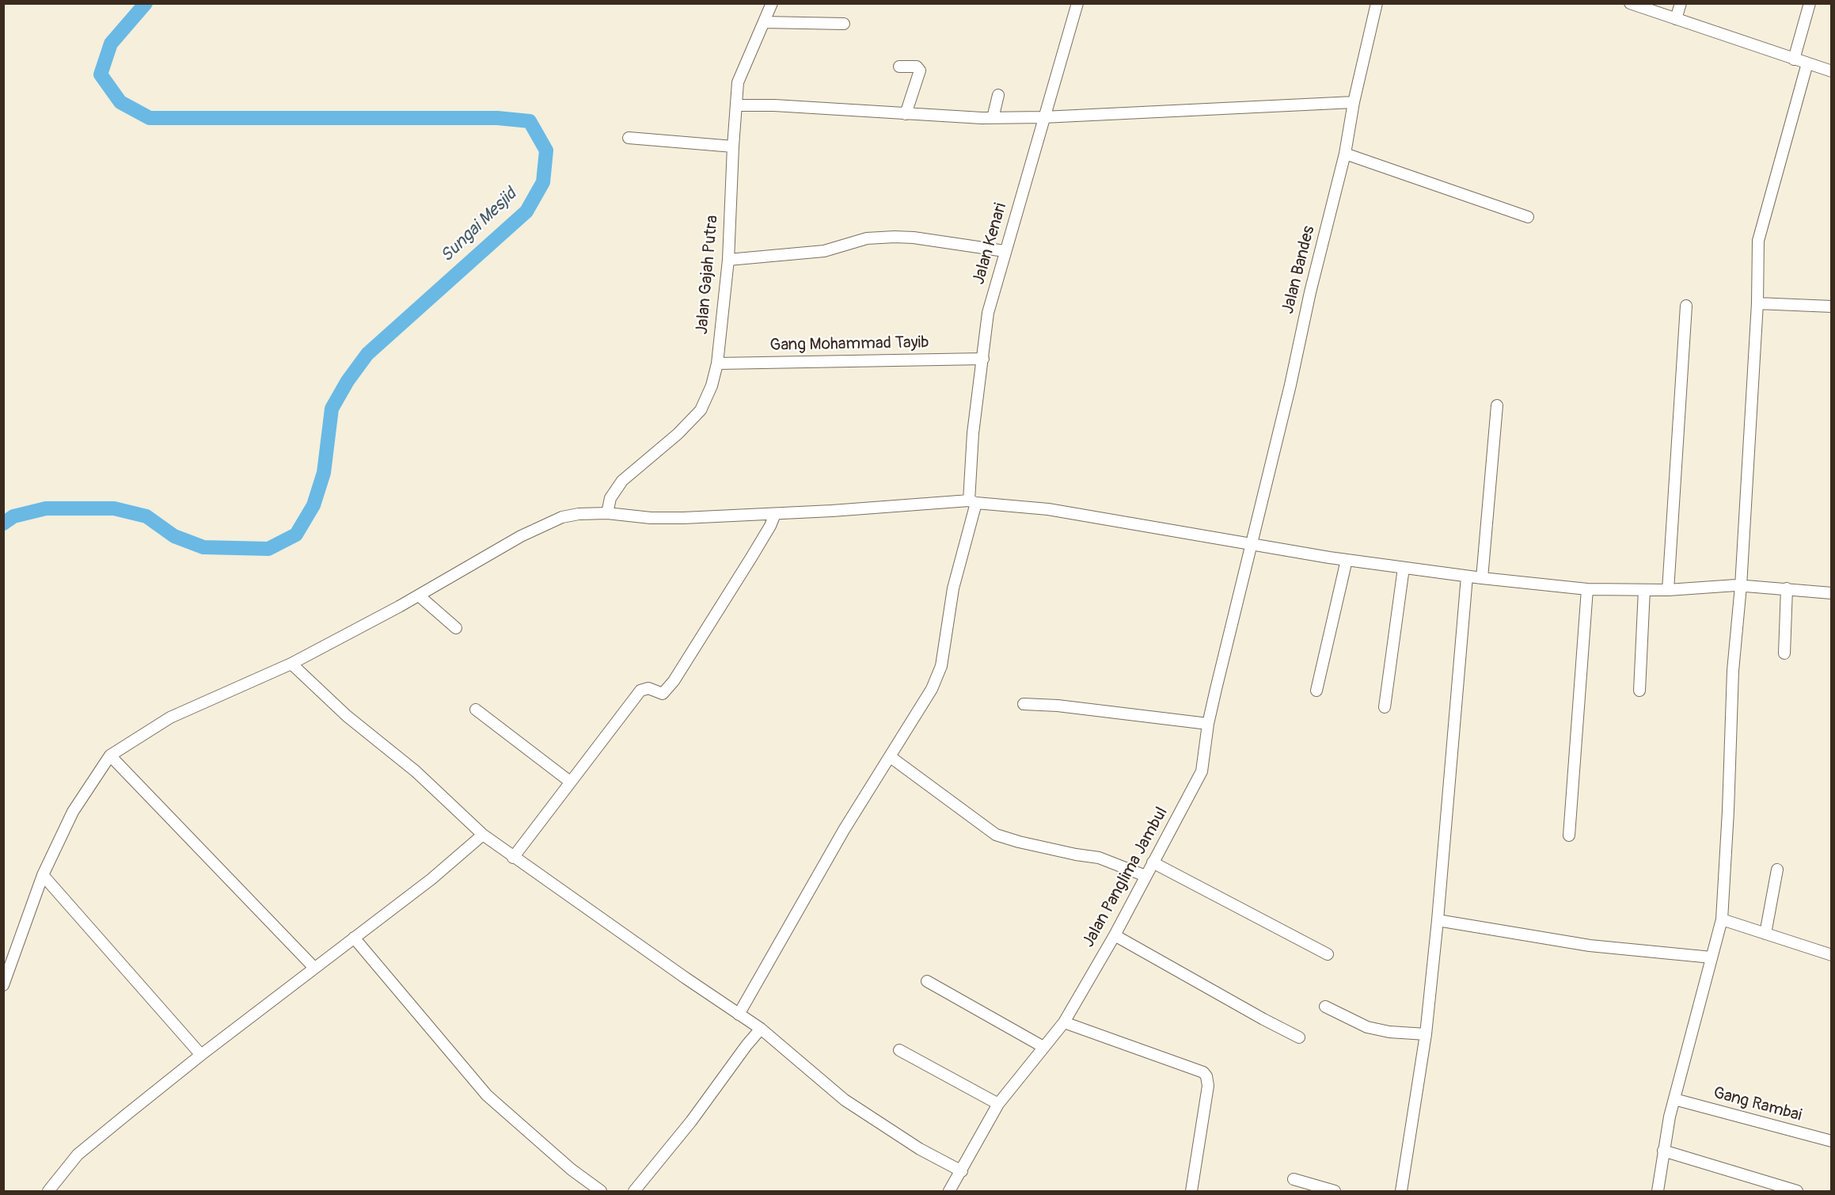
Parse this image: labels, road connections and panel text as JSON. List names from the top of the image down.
{
  "streets": {
    "street": [
      "Jalan Kenari",
      "Jalan Bandes",
      "Jalan Gajah Putra",
      "Gang Mohammad Tayib",
      "Jalan Panglima Jambul",
      "Gang Rambai"
    ]
  },
  "crossings": [
    ["Jalan Kenari", "Gang Mohammad Tayib"],
    ["Jalan Bandes", "Jalan Panglima Jambul"],
    ["Jalan Gajah Putra", "Gang Mohammad Tayib"]
  ],
  "water": ["Sungai Mesjid"]
}
